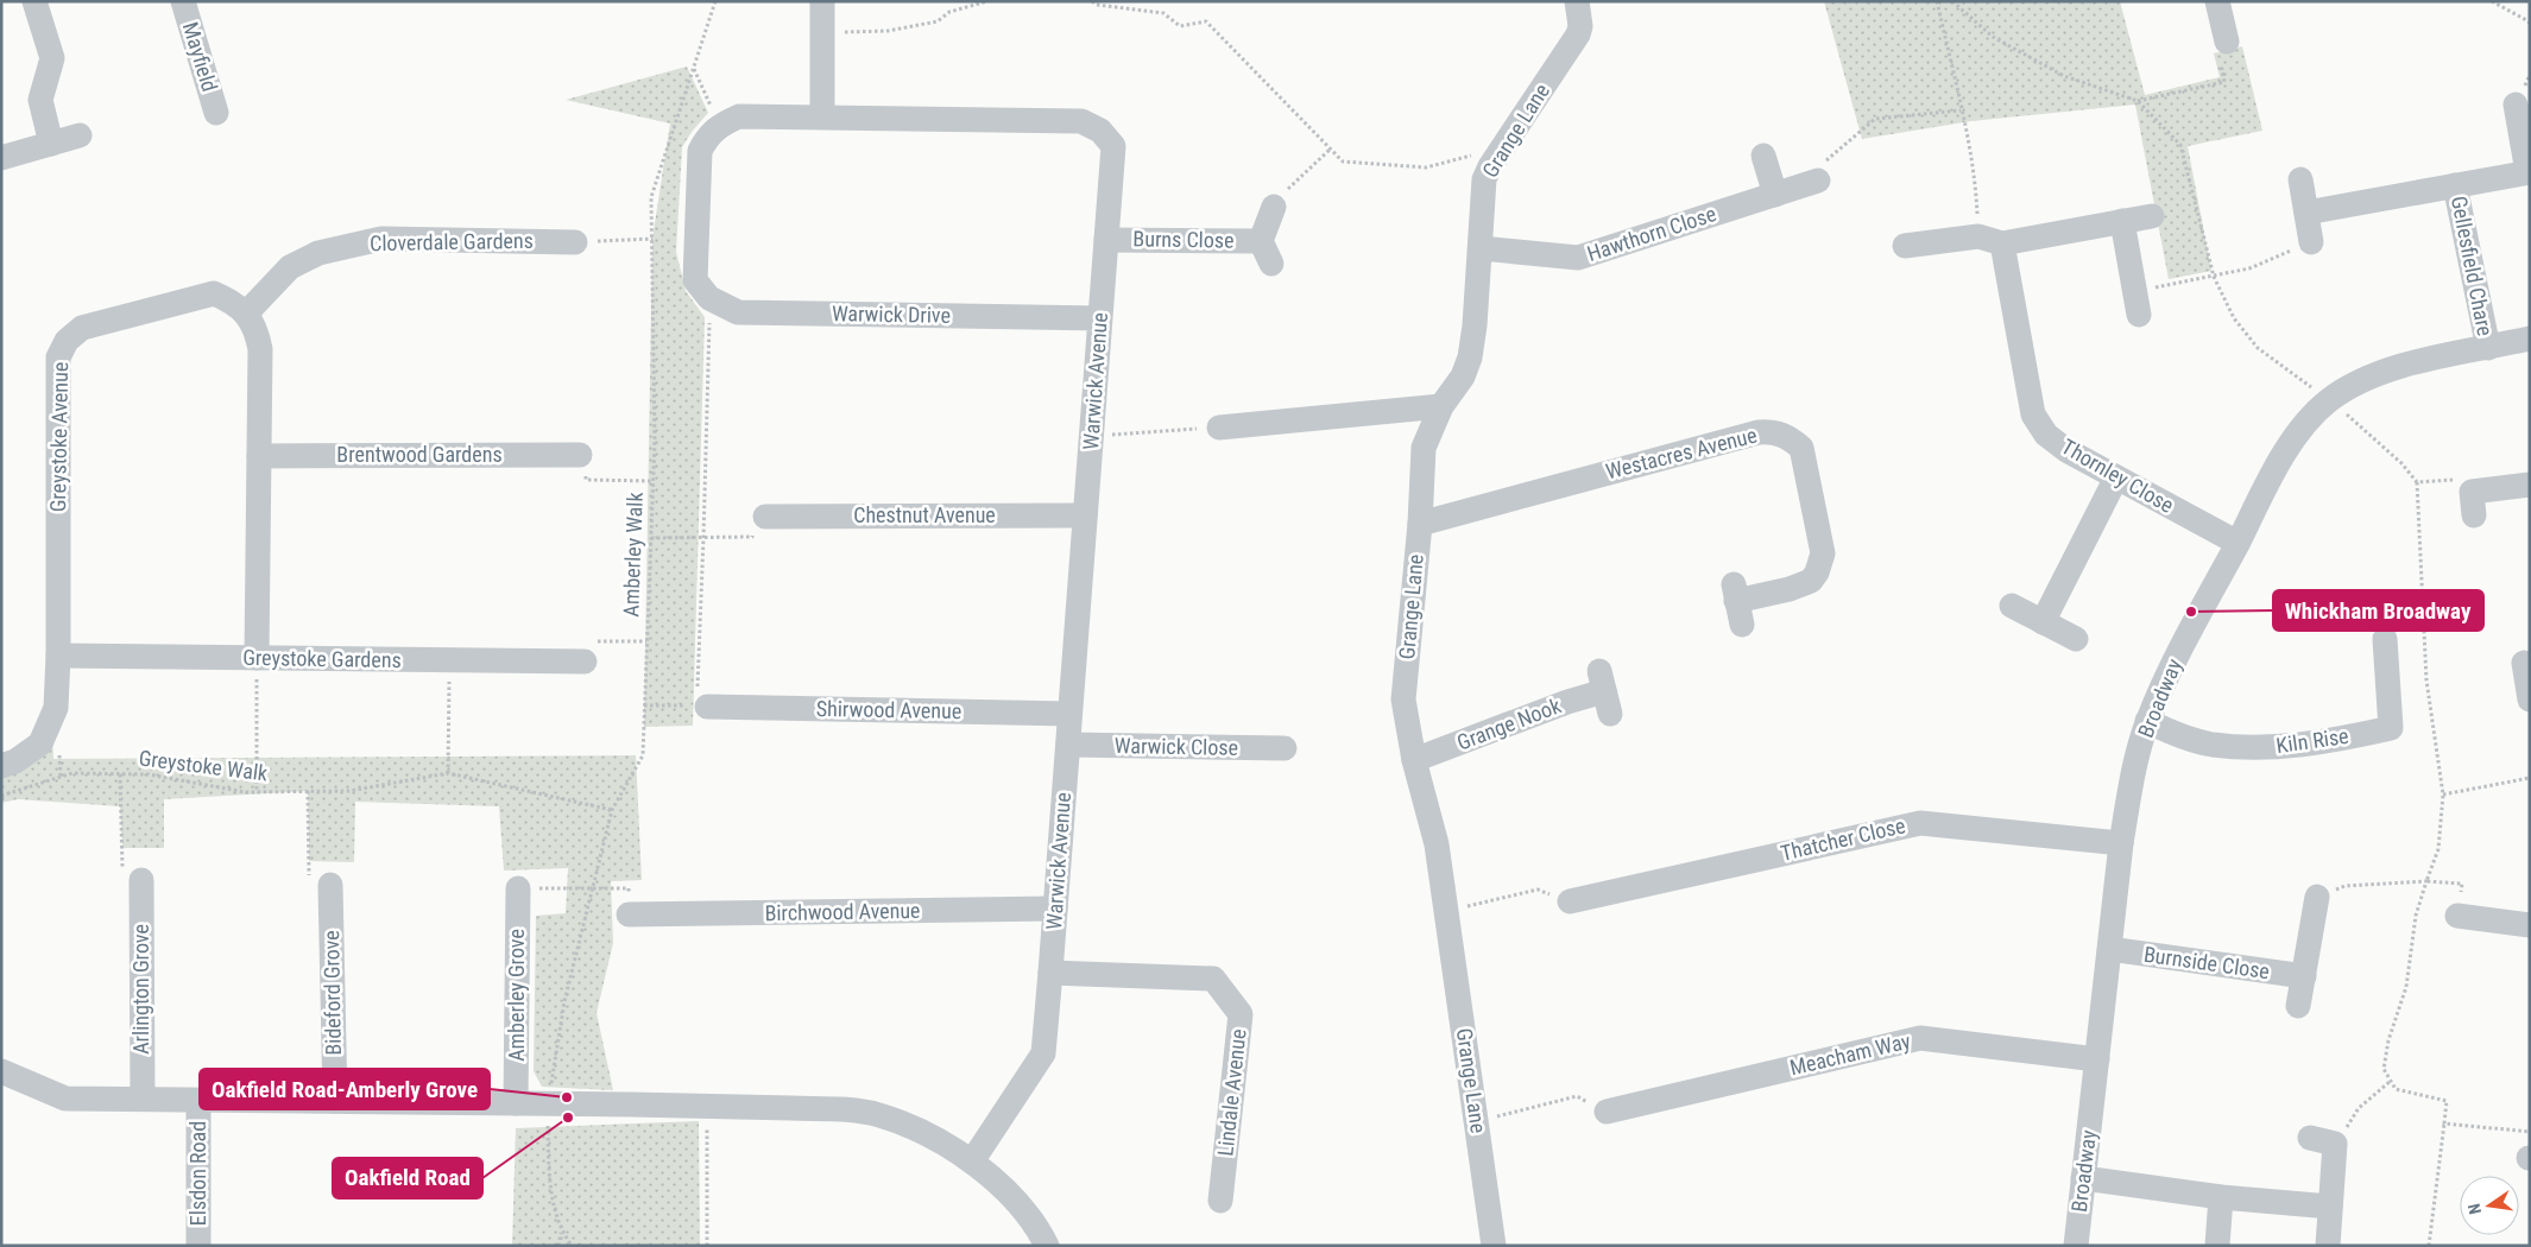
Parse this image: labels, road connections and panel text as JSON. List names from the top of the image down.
{
  "streets": {
    "street": [
      "Mayfield",
      "Grange Lane",
      "Hawthorn Close",
      "Burns Close",
      "Cloverdale Gardens",
      "Gellesfield Chare",
      "Warwick Drive",
      "Warwick Avenue",
      "Greystoke Avenue",
      "Westacres Avenue",
      "Brentwood Gardens",
      "Thornley Close",
      "Chestnut Avenue",
      "Greystoke Gardens",
      "Broadway",
      "Shirwood Avenue",
      "Grange Nook",
      "Kiln Rise",
      "Warwick Close",
      "Thatcher Close",
      "Birchwood Avenue",
      "Burnside Close",
      "Arlington Grove",
      "Bideford Grove",
      "Amberley Grove",
      "Meacham Way",
      "Lindale Avenue",
      "Elsdon Road"
    ],
    "path": ["Amberley Walk", "Greystoke Walk"]
  },
  "crossings": [
    ["Grange Lane", "Hawthorn Close"],
    ["Grange Lane", "Westacres Avenue"],
    ["Grange Lane", "Grange Nook"],
    ["Burns Close", "Warwick Avenue"],
    ["Cloverdale Gardens", "Greystoke Avenue"],
    ["Gellesfield Chare", "Broadway"],
    ["Warwick Drive", "Warwick Avenue"],
    ["Warwick Avenue", "Chestnut Avenue"],
    ["Warwick Avenue", "Shirwood Avenue"],
    ["Warwick Avenue", "Warwick Close"],
    ["Warwick Avenue", "Birchwood Avenue"],
    ["Warwick Avenue", "Lindale Avenue"],
    ["Greystoke Avenue", "Greystoke Gardens"],
    ["Thornley Close", "Broadway"],
    ["Amberley Walk", "Greystoke Walk"],
    ["Broadway", "Kiln Rise"],
    ["Broadway", "Thatcher Close"],
    ["Broadway", "Burnside Close"],
    ["Broadway", "Meacham Way"]
  ],
  "places": ["Whickham Broadway", "Oakfield Road-Amberly Grove", "Oakfield Road"],
  "north": "left"
}
